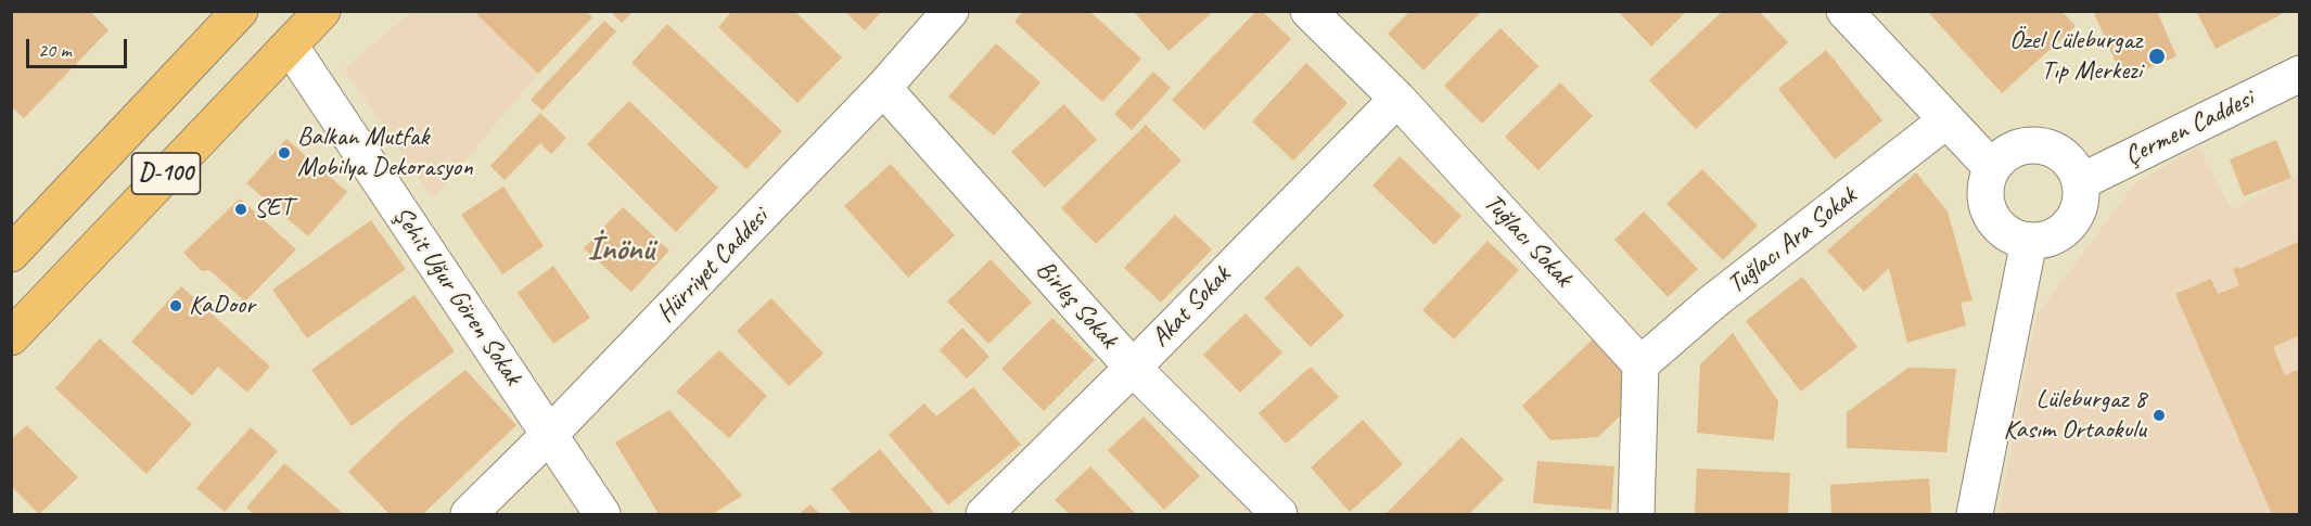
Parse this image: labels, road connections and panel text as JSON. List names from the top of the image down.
{
  "streets": {
    "highway": ["D-100"],
    "street": [
      "Çermen Caddesi",
      "Tuğlacı Sokak",
      "Tuğlacı Ara Sokak",
      "Hürriyet Caddesi",
      "Şehit Uğur Gören Sokak",
      "Birleş Sokak",
      "Akat Sokak"
    ]
  },
  "crossings": [
    ["D-100", "Şehit Uğur Gören Sokak"],
    ["Tuğlacı Sokak", "Tuğlacı Ara Sokak"],
    ["Tuğlacı Sokak", "Akat Sokak"],
    ["Hürriyet Caddesi", "Şehit Uğur Gören Sokak"],
    ["Hürriyet Caddesi", "Birleş Sokak"],
    ["Birleş Sokak", "Akat Sokak"]
  ],
  "districts": ["İnönü"],
  "places": [
    "Özel Lüleburgaz Tıp Merkezi",
    "Balkan Mutfak Mobilya Dekorasyon",
    "SET",
    "KaDoor",
    "Lüleburgaz 8 Kasım Ortaokulu"
  ],
  "scale_bar": "20 m"
}
